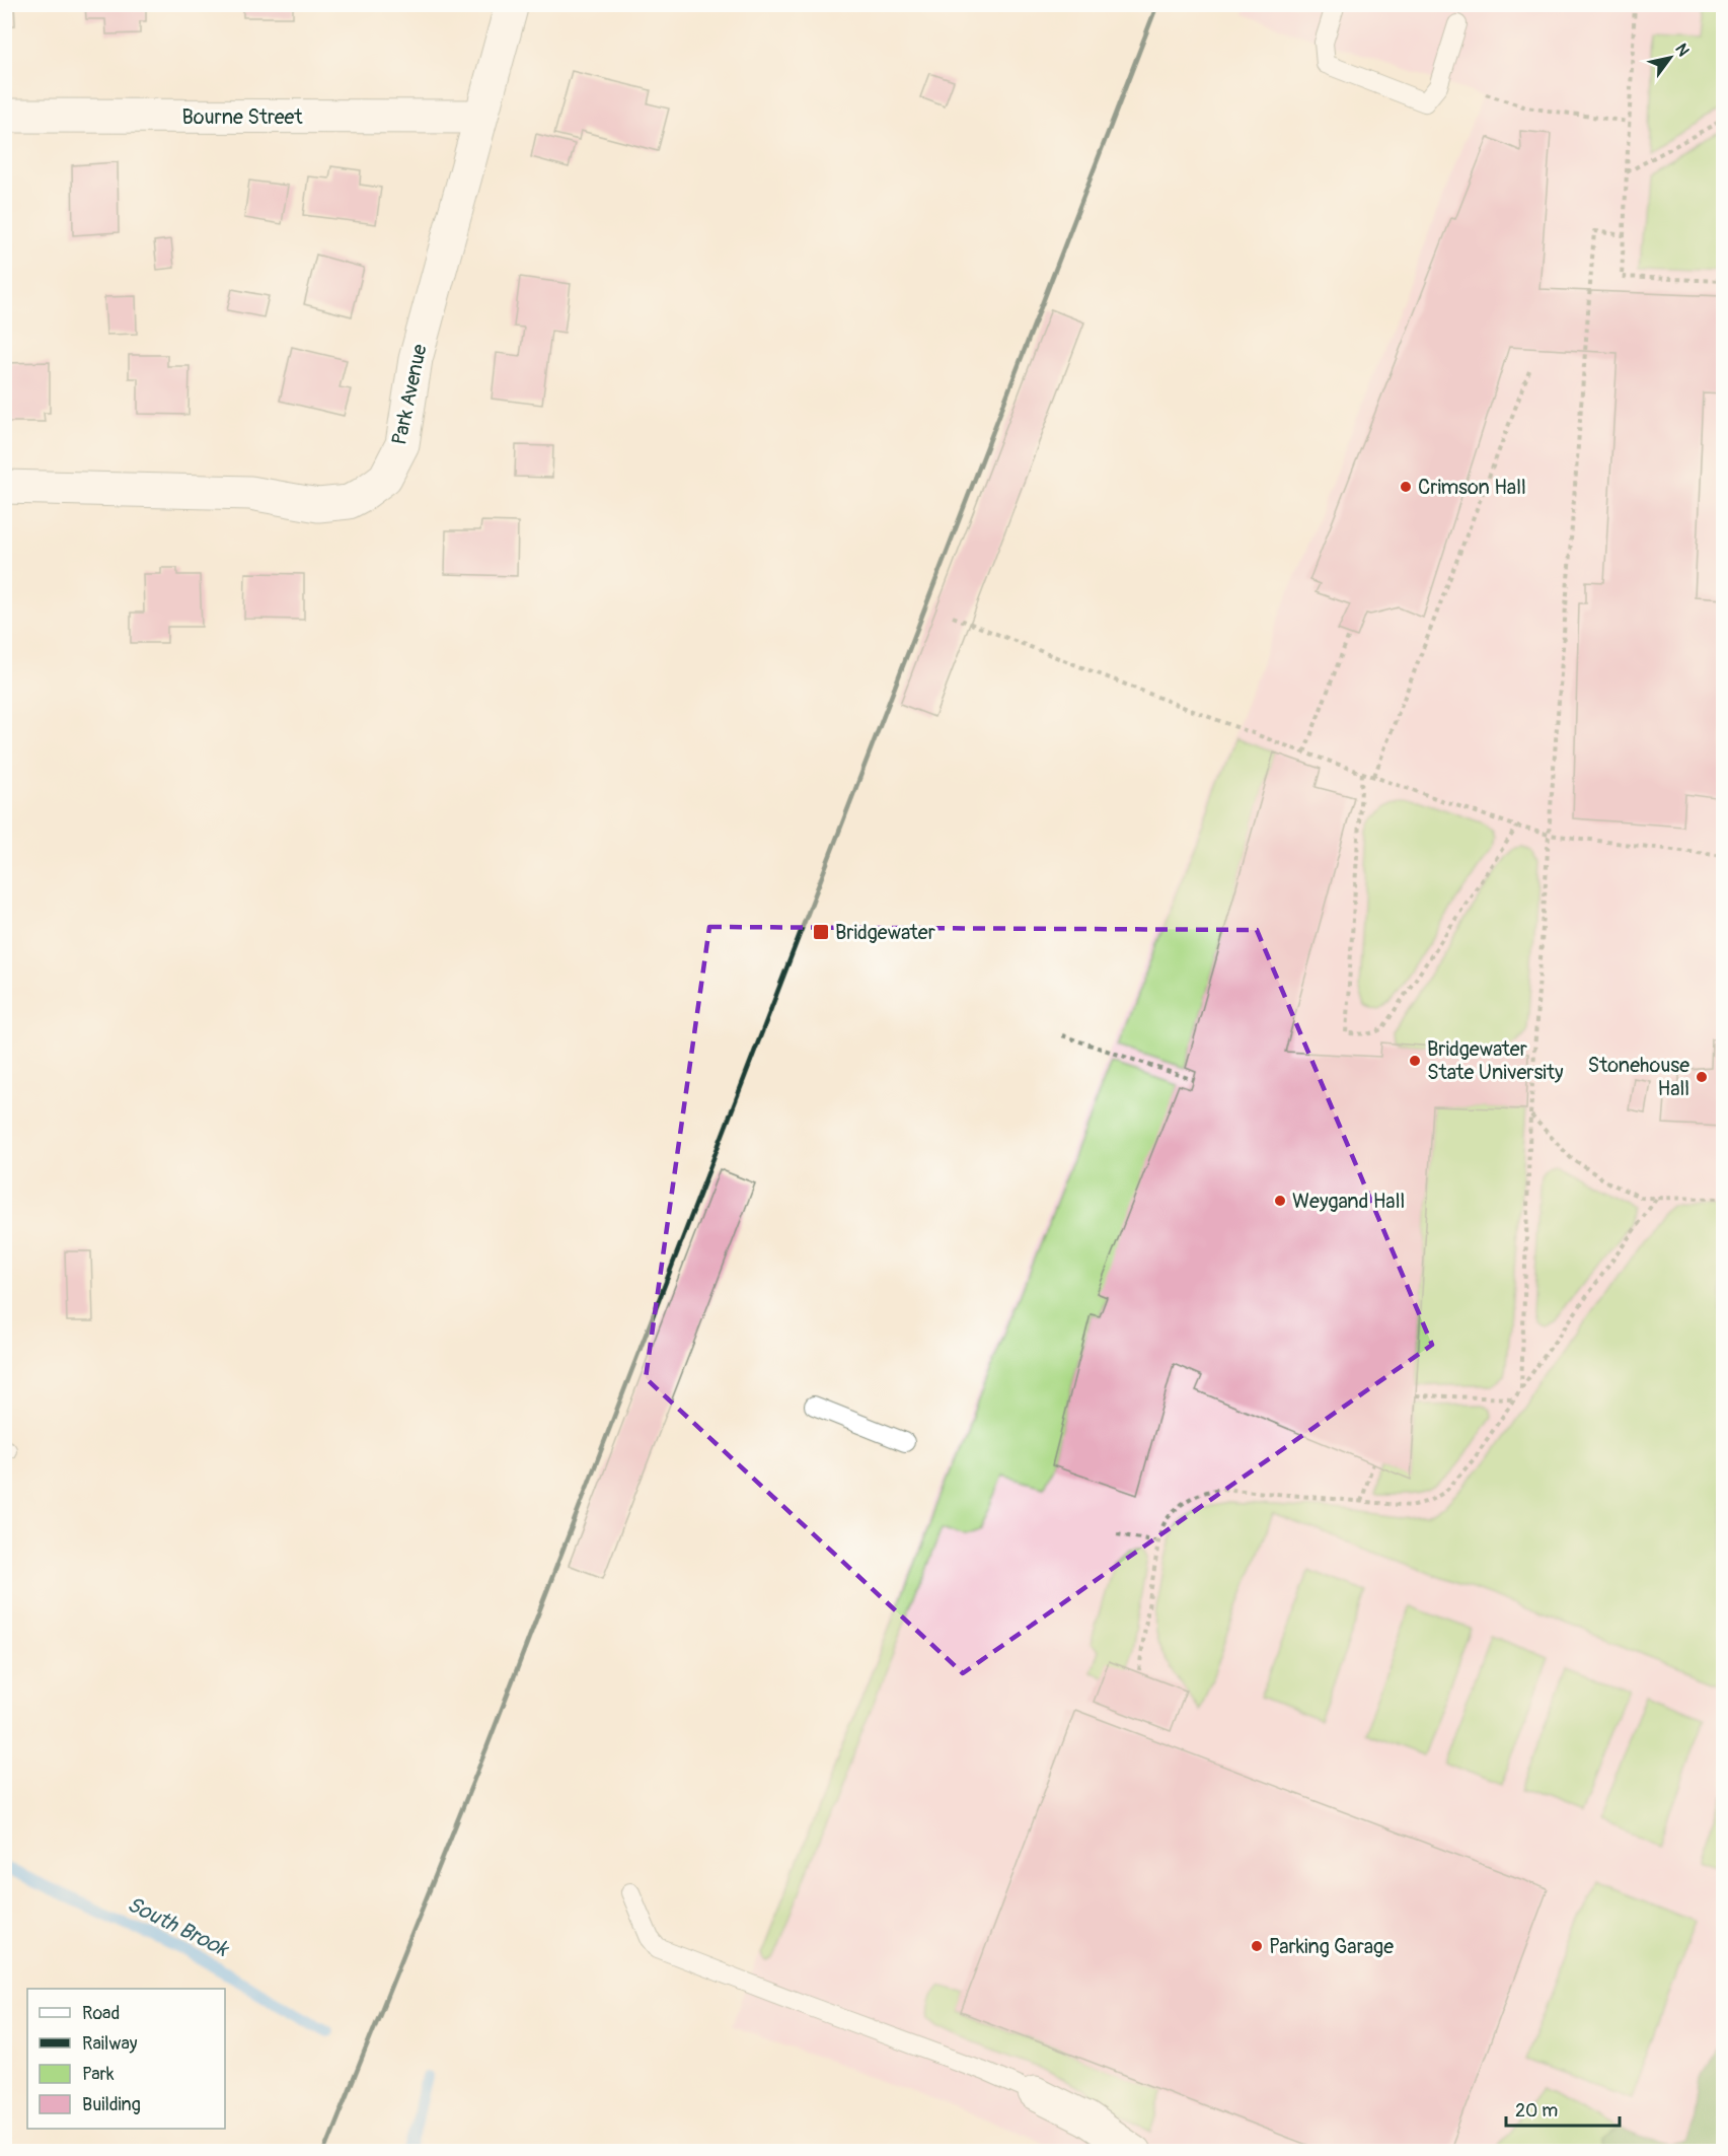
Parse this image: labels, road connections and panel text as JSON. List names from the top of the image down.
{
  "streets": {
    "street": ["Bourne Street", "Park Avenue"]
  },
  "crossings": [
    ["Bourne Street", "Park Avenue"]
  ],
  "water": ["South Brook"],
  "places": {
    "other": [
      "Crimson Hall",
      "Bridgewater State University",
      "Stonehouse Hall",
      "Weygand Hall",
      "Parking Garage"
    ],
    "transit": ["Bridgewater"]
  },
  "legend": [
    "Road",
    "Railway",
    "Park",
    "Building"
  ],
  "scale_bar": "20 m",
  "north": "top right"
}
